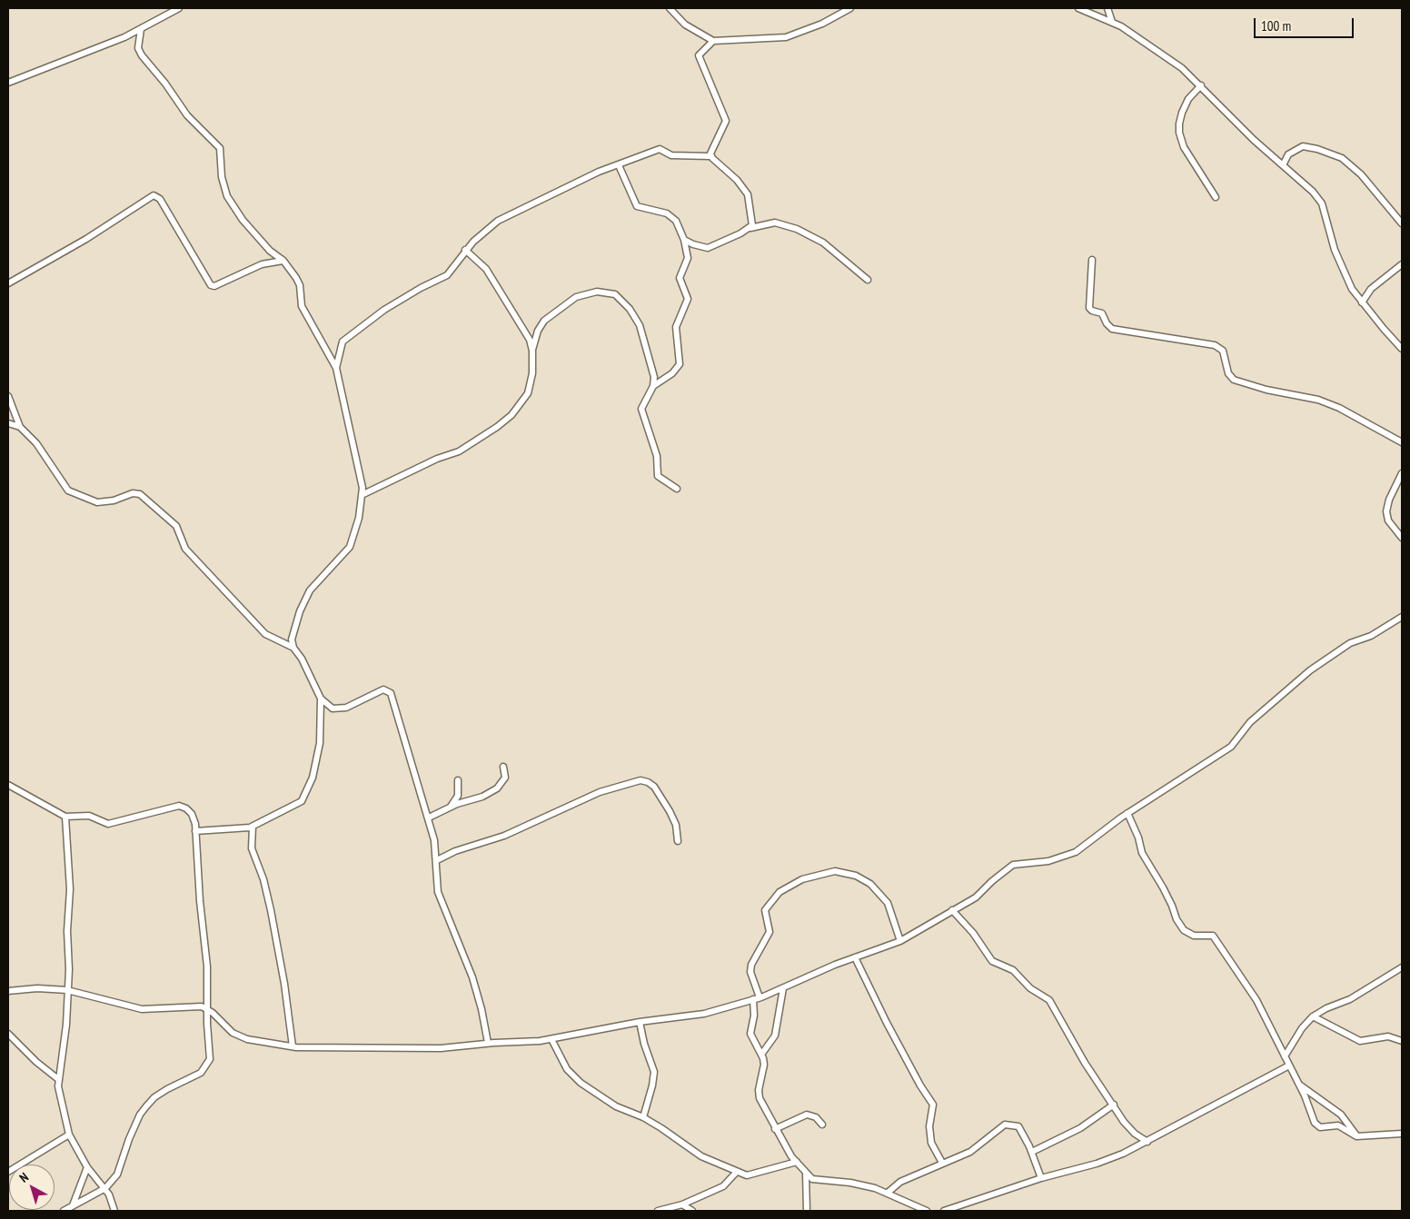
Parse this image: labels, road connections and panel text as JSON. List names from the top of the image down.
{
  "scale_bar": "100 m",
  "north": "top left"
}
